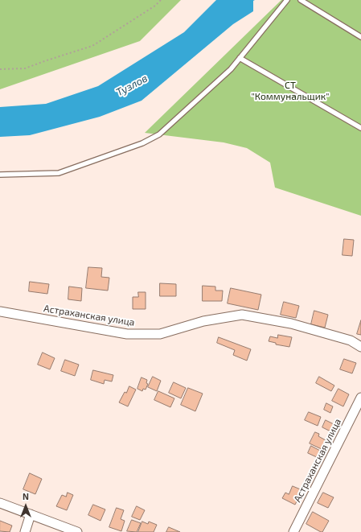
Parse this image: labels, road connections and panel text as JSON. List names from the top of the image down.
{
  "streets": {
    "street": ["Астраханская улица"]
  },
  "water": ["Тузлов"],
  "parks": ["СТ \"Коммунальщик\""],
  "north": "top"
}
